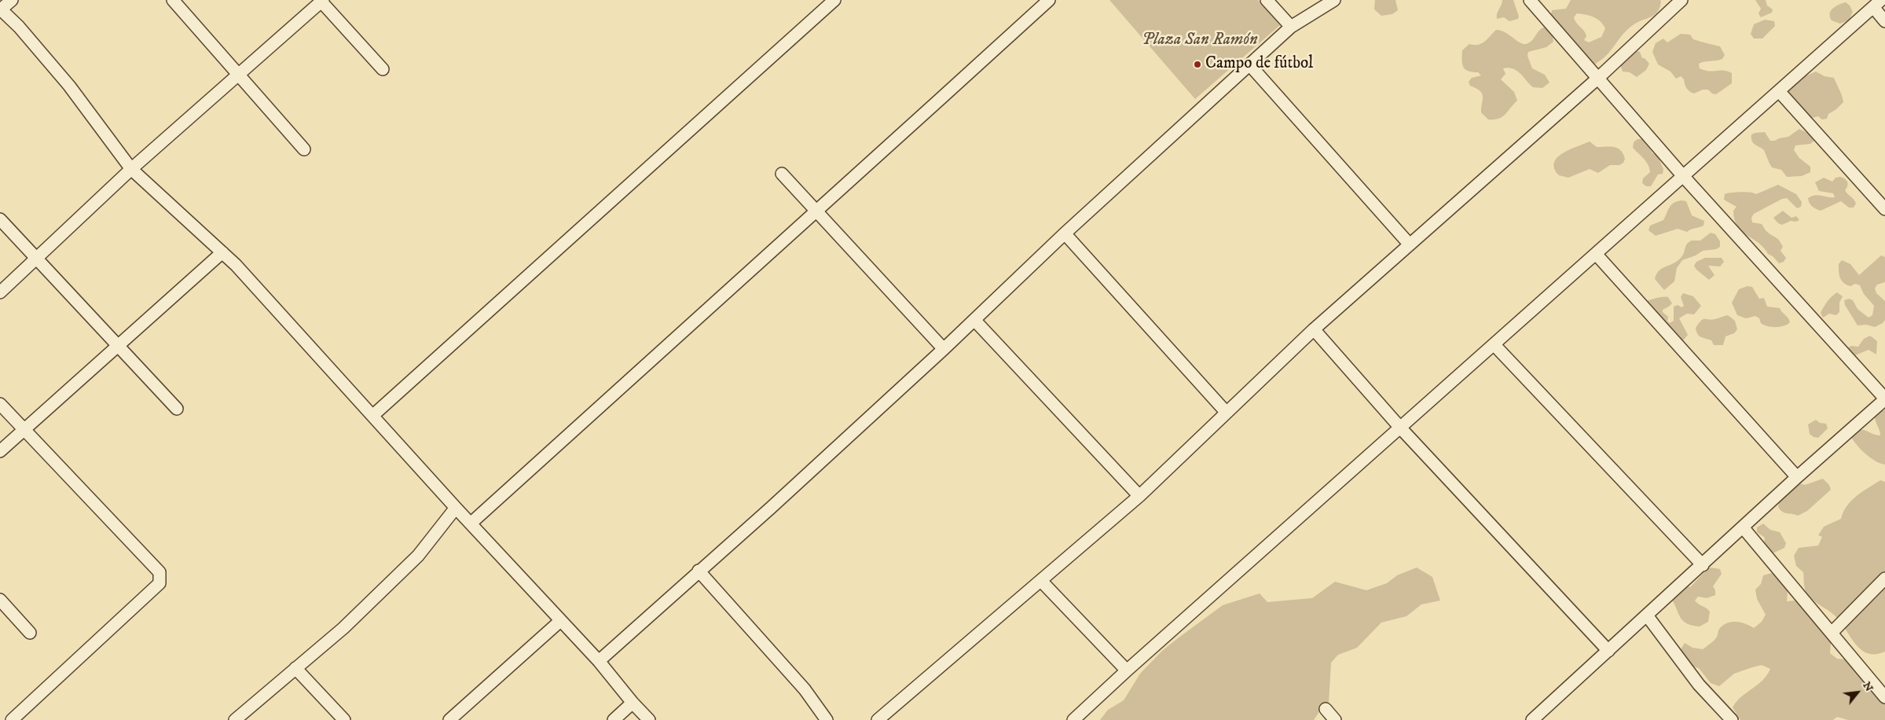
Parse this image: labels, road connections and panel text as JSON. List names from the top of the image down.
{
  "parks": ["Plaza San Ramón"],
  "places": ["Campo de fútbol"],
  "north": "top right"
}
